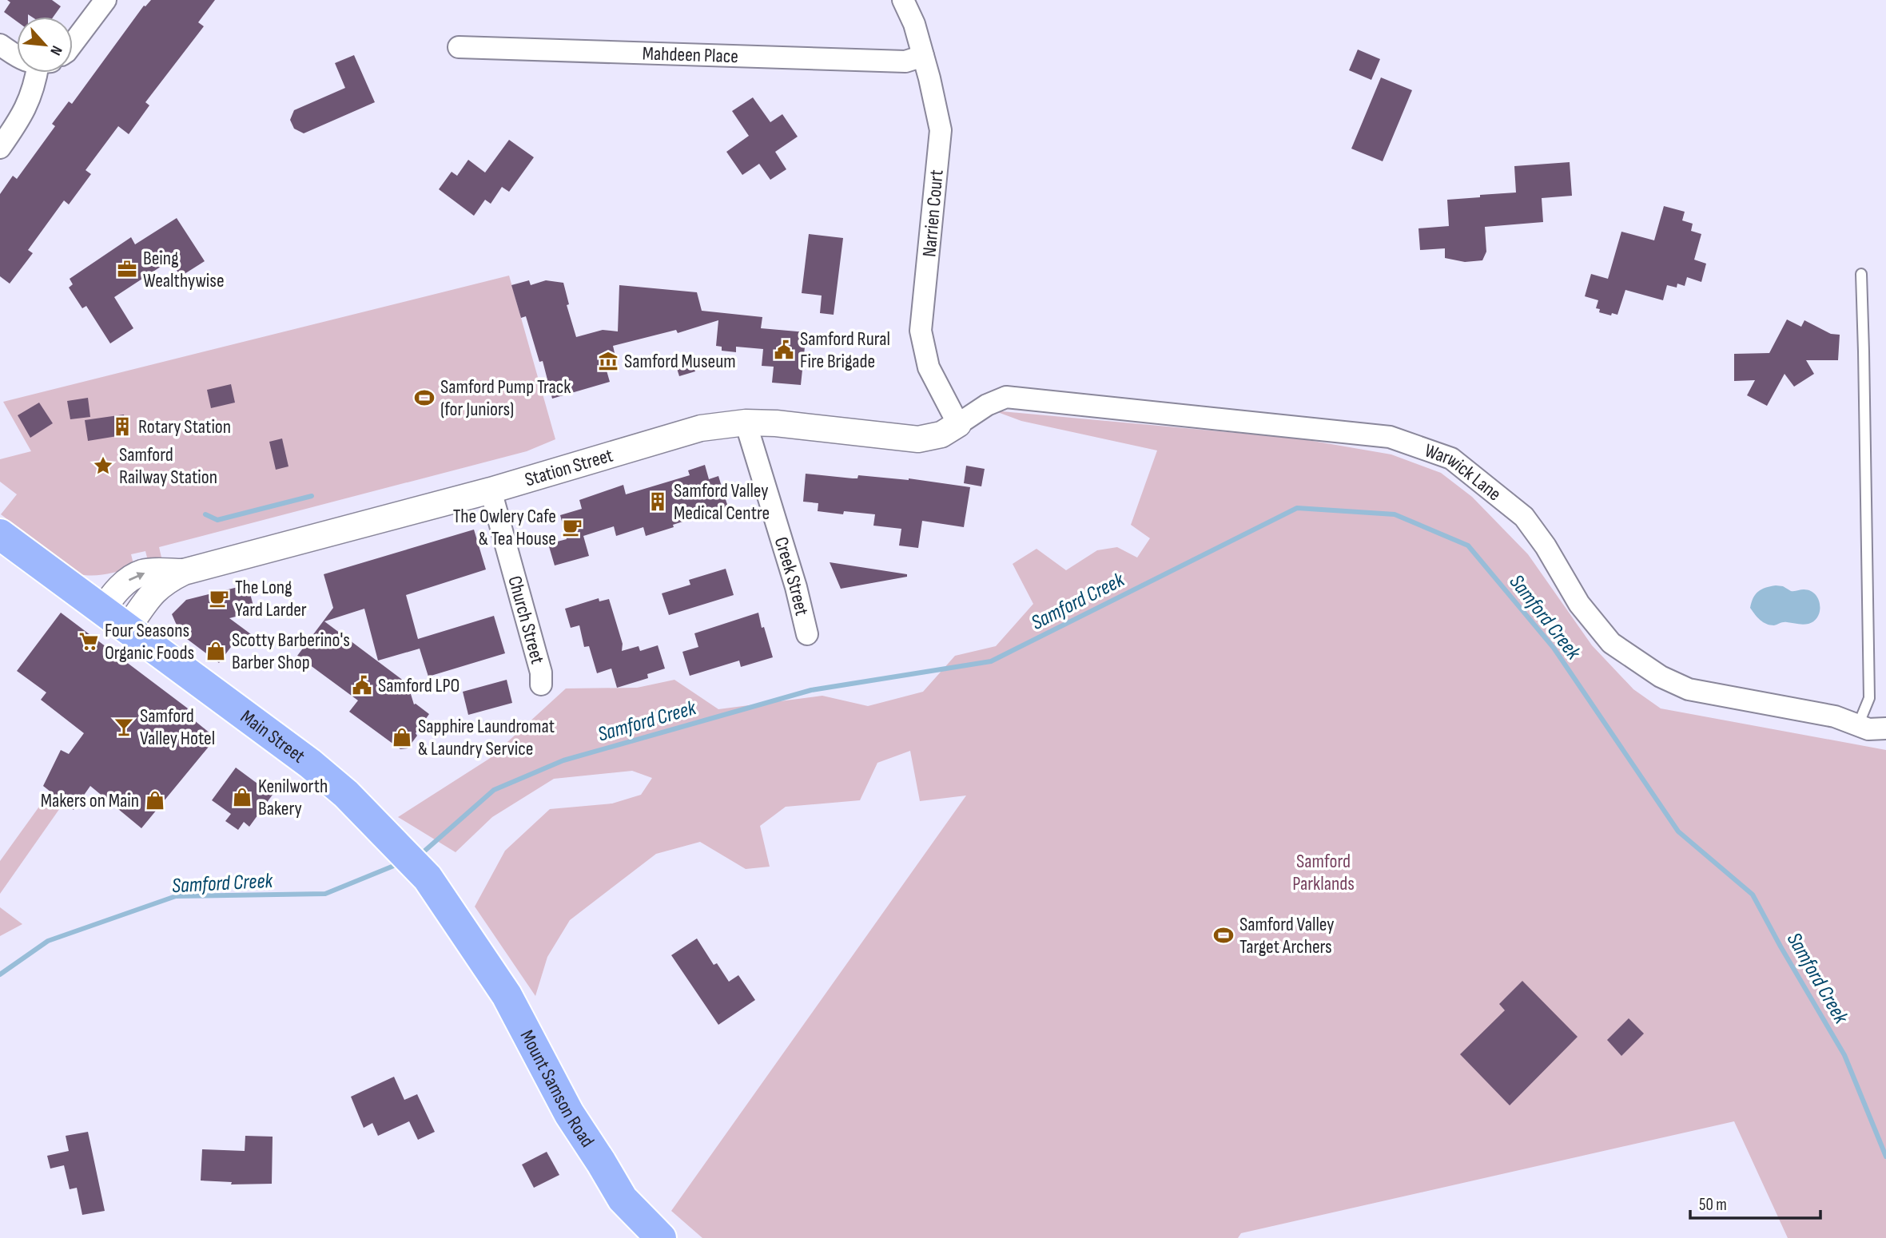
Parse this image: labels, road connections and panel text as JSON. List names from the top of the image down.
{
  "streets": {
    "main road": ["Main Street", "Mount Samson Road"],
    "street": [
      "Mahdeen Place",
      "Narrien Court",
      "Station Street",
      "Warwick Lane",
      "Creek Street",
      "Church Street"
    ]
  },
  "crossings": [
    ["Mahdeen Place", "Narrien Court"],
    ["Narrien Court", "Station Street"],
    ["Narrien Court", "Warwick Lane"],
    ["Station Street", "Warwick Lane"],
    ["Station Street", "Creek Street"],
    ["Station Street", "Church Street"],
    ["Station Street", "Main Street"],
    ["Main Street", "Mount Samson Road"]
  ],
  "water": ["Samford Creek"],
  "parks": ["Samford Parklands"],
  "places": {
    "office": ["Being Wealthywise"],
    "public building": ["Samford Rural Fire Brigade", "Samford LPO"],
    "museum": ["Samford Museum"],
    "sports": ["Samford Pump Track (for Juniors)", "Samford Valley Target Archers"],
    "building": ["Rotary Station", "Samford Valley Medical Centre"],
    "place": ["Samford Railway Station"],
    "cafe": ["The Owlery Cafe & Tea House", "The Long Yard Larder"],
    "supermarket": ["Four Seasons Organic Foods"],
    "shop": [
      "Scotty Barberino's Barber Shop",
      "Sapphire Laundromat & Laundry Service",
      "Kenilworth Bakery",
      "Makers on Main"
    ],
    "bar": ["Samford Valley Hotel"]
  },
  "scale_bar": "50 m",
  "north": "bottom right"
}
